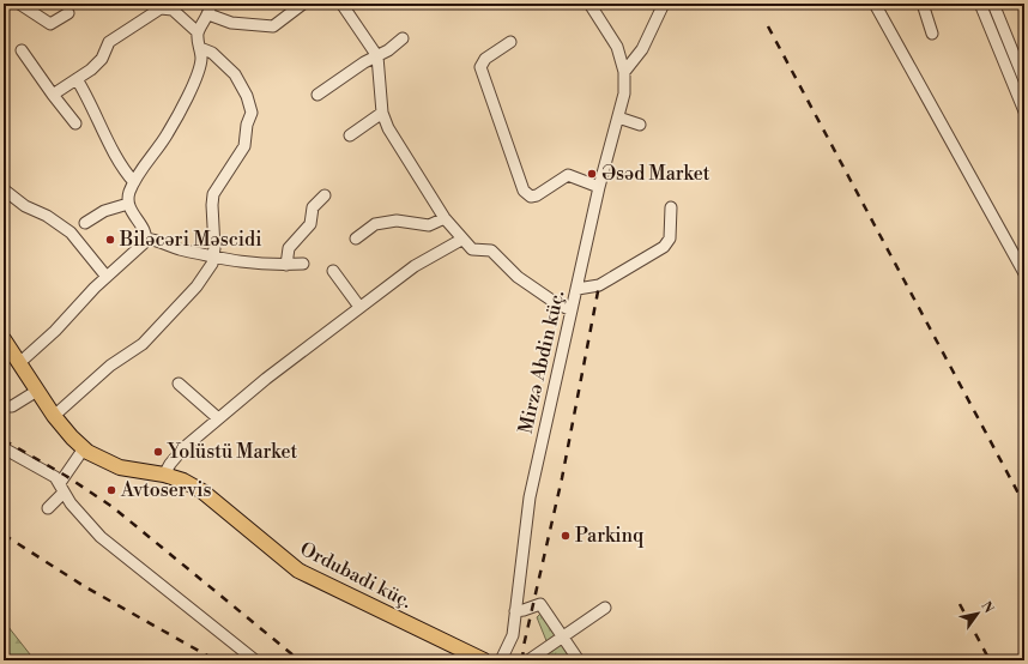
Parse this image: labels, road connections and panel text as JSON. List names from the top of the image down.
{
  "streets": {
    "main road": ["Ordubadi küç."],
    "street": ["Mirzə Abdin küç."]
  },
  "places": [
    "Əsəd Market",
    "Biləcəri Məscidi",
    "Yolüstü Market",
    "Avtoservis",
    "Parkinq"
  ],
  "north": "top right"
}
